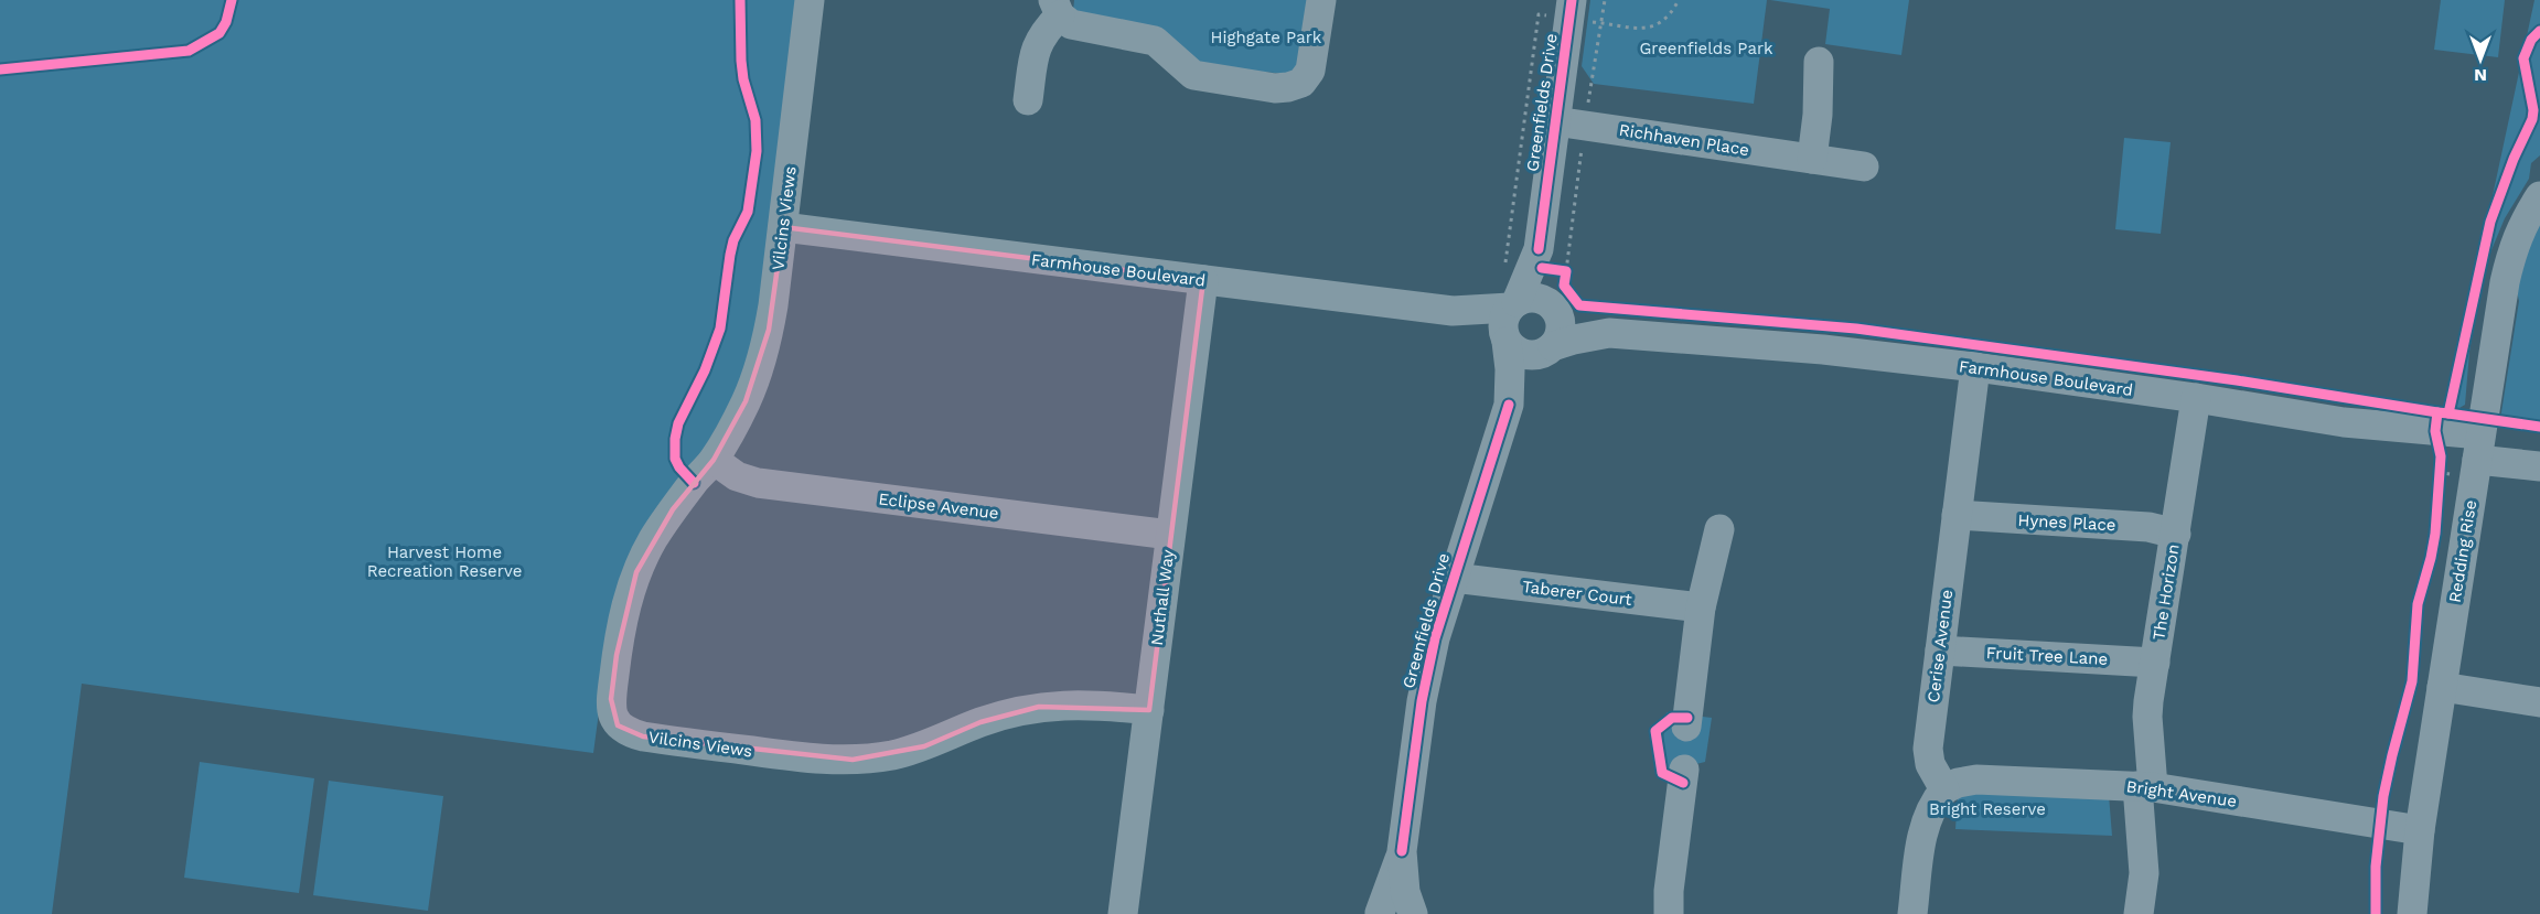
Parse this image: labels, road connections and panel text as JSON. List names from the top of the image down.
{
  "streets": {
    "street": [
      "Greenfields Drive",
      "Richhaven Place",
      "Vilcins Views",
      "Farmhouse Boulevard",
      "Eclipse Avenue",
      "Hynes Place",
      "Redding Rise",
      "The Horizon",
      "Taberer Court",
      "Nuthall Way",
      "Cerise Avenue",
      "Fruit Tree Lane",
      "Bright Avenue"
    ]
  },
  "crossings": [
    ["Greenfields Drive", "Richhaven Place"],
    ["Greenfields Drive", "Farmhouse Boulevard"],
    ["Greenfields Drive", "Taberer Court"],
    ["Vilcins Views", "Farmhouse Boulevard"],
    ["Vilcins Views", "Eclipse Avenue"],
    ["Vilcins Views", "Nuthall Way"],
    ["Farmhouse Boulevard", "Redding Rise"],
    ["Farmhouse Boulevard", "The Horizon"],
    ["Farmhouse Boulevard", "Nuthall Way"],
    ["Farmhouse Boulevard", "Cerise Avenue"],
    ["Eclipse Avenue", "Nuthall Way"],
    ["Hynes Place", "The Horizon"],
    ["Hynes Place", "Cerise Avenue"],
    ["Redding Rise", "Bright Avenue"],
    ["The Horizon", "Fruit Tree Lane"],
    ["The Horizon", "Bright Avenue"],
    ["Cerise Avenue", "Fruit Tree Lane"],
    ["Cerise Avenue", "Bright Avenue"]
  ],
  "parks": [
    "Highgate Park",
    "Greenfields Park",
    "Harvest Home Recreation Reserve",
    "Bright Reserve"
  ],
  "north": "bottom"
}
